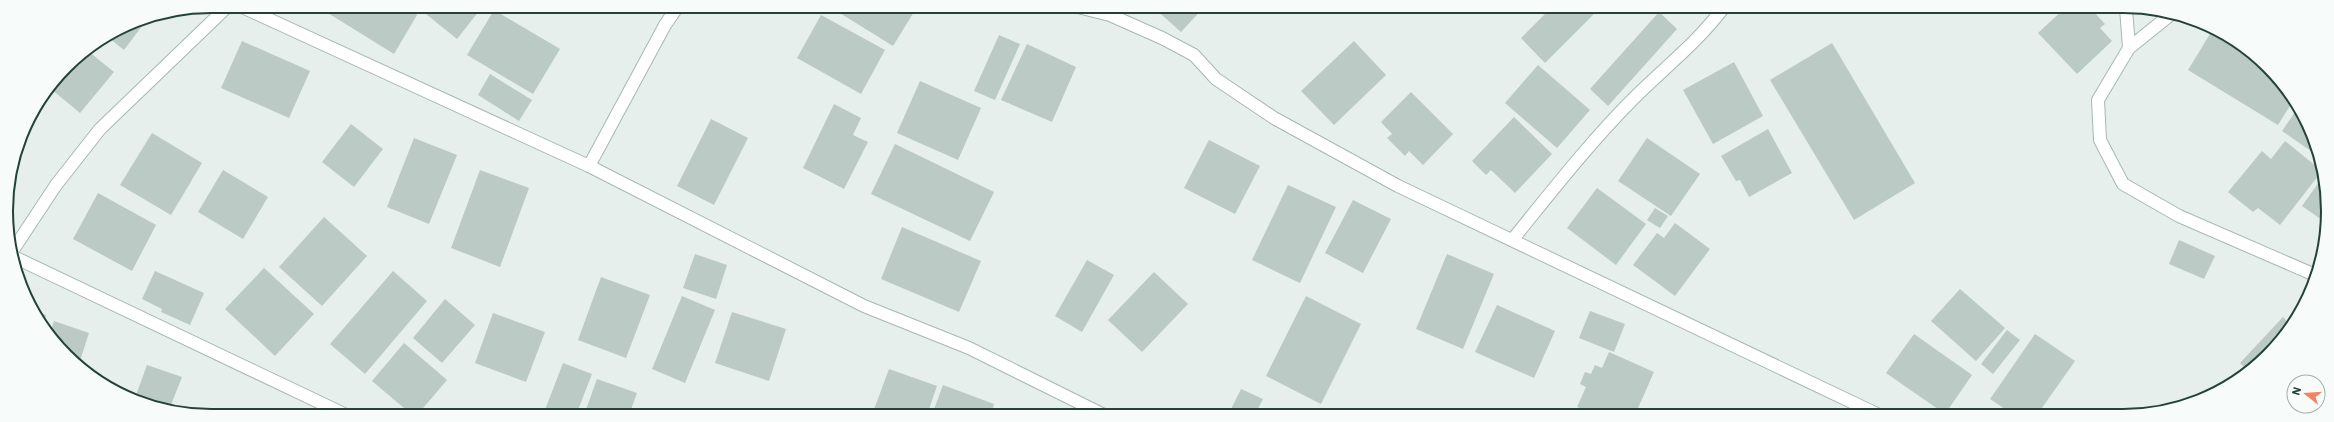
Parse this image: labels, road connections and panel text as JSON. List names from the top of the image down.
{
  "north": "left"
}
